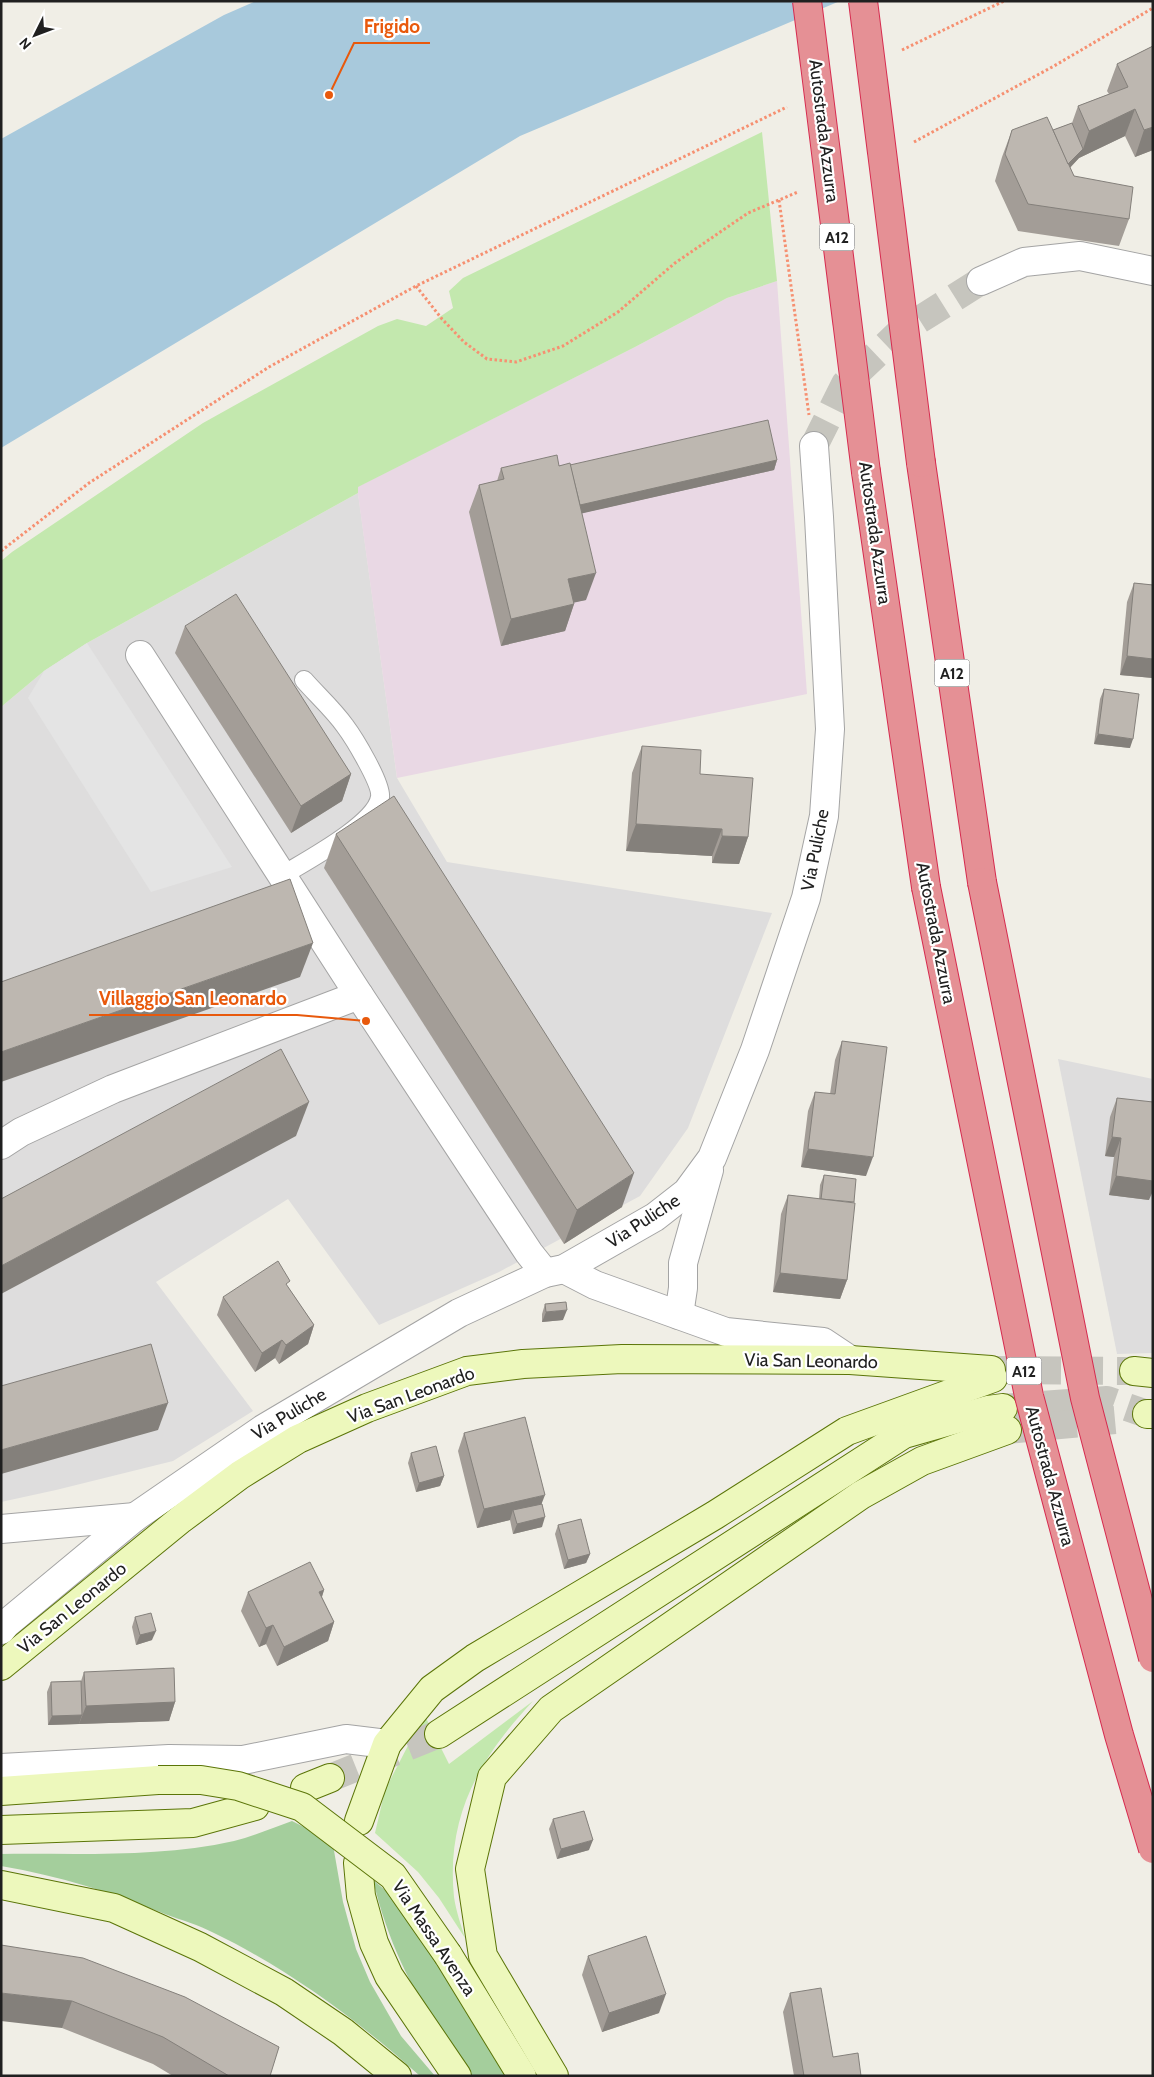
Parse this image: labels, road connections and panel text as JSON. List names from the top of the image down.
{
  "streets": {
    "highway": ["Autostrada Azzurra", "A12"],
    "main road": ["Via San Leonardo", "Via Massa Avenza"],
    "street": ["Via Puliche"]
  },
  "places": ["Frigido", "Villaggio San Leonardo"],
  "north": "bottom left"
}
